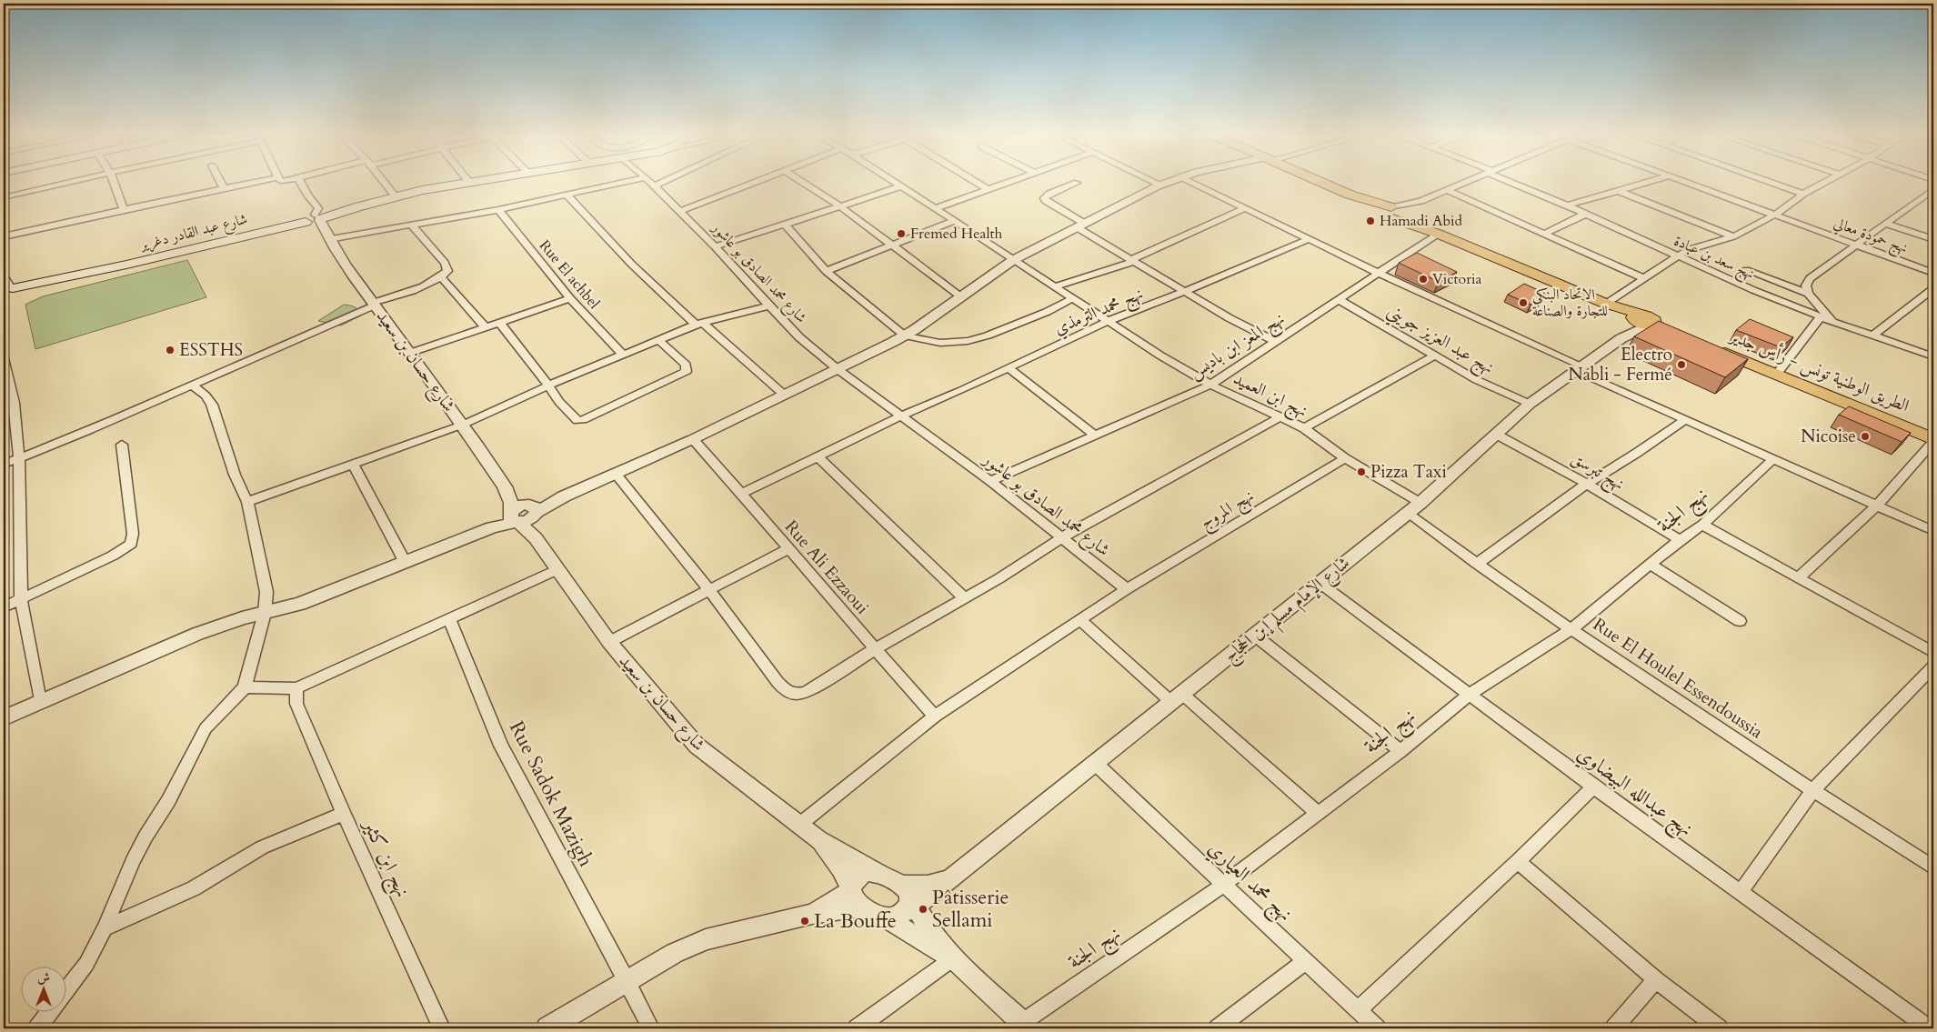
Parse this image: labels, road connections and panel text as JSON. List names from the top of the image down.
{
  "streets": {
    "main road": ["شارع عبد القادر دغرير", "الطريق الوطنية تونس - رأس جدير"],
    "street": [
      "نهج حمودة معالي",
      "نهج سعد بن عبادة",
      "شارع محمد الصادق بو عاشور",
      "Rue El achbel",
      "نهج محمد الترمذي",
      "نهج عبد العزيز جويني",
      "نهج المعز ابن باديس",
      "شارع حسان بن سعيد",
      "نهج ابن العميد",
      "نهج تبرسق",
      "نهج المروج",
      "نهج الجنة",
      "Rue Ali Ezzaoui",
      "شارع اﻹمام مسلم إبن الحجاج",
      "Rue El Houlel Essendoussia",
      "نهج عبدالله البيضاوي",
      "Rue Sadok Mazigh",
      "نهج ابن كثير",
      "نهج محمد العياري"
    ]
  },
  "crossings": [
    ["شارع عبد القادر دغرير", "شارع حسان بن سعيد"],
    ["شارع محمد الصادق بو عاشور", "نهج محمد الترمذي"],
    ["شارع محمد الصادق بو عاشور", "نهج المعز ابن باديس"],
    ["شارع محمد الصادق بو عاشور", "نهج المروج"],
    ["نهج محمد الترمذي", "نهج ابن العميد"],
    ["نهج محمد الترمذي", "Rue Ali Ezzaoui"],
    ["نهج عبد العزيز جويني", "نهج المعز ابن باديس"],
    ["نهج عبد العزيز جويني", "شارع اﻹمام مسلم إبن الحجاج"],
    ["نهج المعز ابن باديس", "نهج ابن العميد"],
    ["شارع حسان بن سعيد", "نهج المروج"],
    ["شارع حسان بن سعيد", "شارع اﻹمام مسلم إبن الحجاج"],
    ["نهج ابن العميد", "نهج المروج"],
    ["نهج ابن العميد", "شارع اﻹمام مسلم إبن الحجاج"],
    ["نهج تبرسق", "نهج الجنة"],
    ["نهج تبرسق", "شارع اﻹمام مسلم إبن الحجاج"],
    ["نهج المروج", "Rue Ali Ezzaoui"],
    ["نهج الجنة", "Rue El Houlel Essendoussia"],
    ["نهج الجنة", "نهج عبدالله البيضاوي"],
    ["نهج الجنة", "نهج محمد العياري"],
    ["شارع اﻹمام مسلم إبن الحجاج", "Rue El Houlel Essendoussia"],
    ["شارع اﻹمام مسلم إبن الحجاج", "نهج عبدالله البيضاوي"],
    ["شارع اﻹمام مسلم إبن الحجاج", "نهج محمد العياري"]
  ],
  "places": [
    "Hamadi Abid",
    "Fremed Health",
    "Victoria",
    "الاتحاد البنكي للتجارة والصناعة",
    "ESSTHS",
    "Electro Nabli - Fermé",
    "Nicoise",
    "Pizza Taxi",
    "Pâtisserie Sellami",
    "La Bouffe"
  ],
  "north": "top"
}
